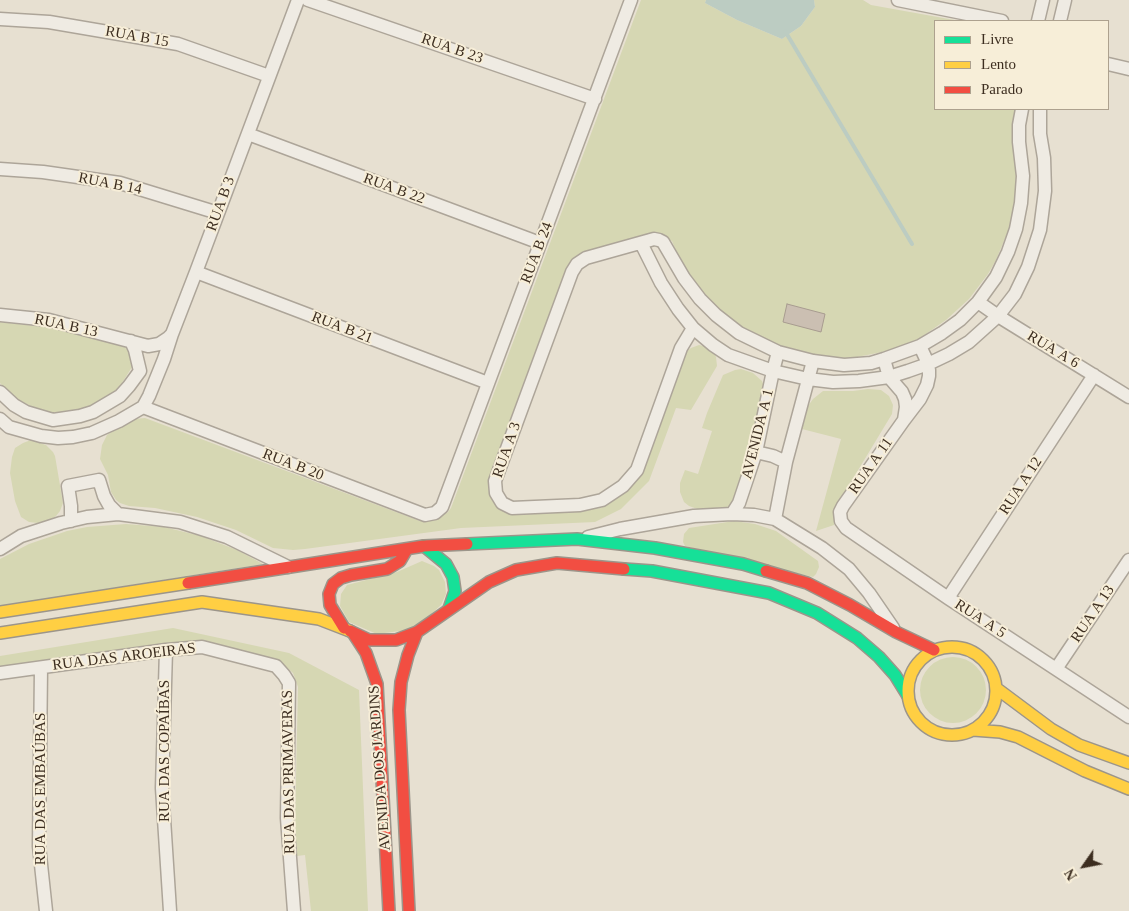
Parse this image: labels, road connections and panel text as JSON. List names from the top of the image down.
{
  "streets": {
    "street": [
      "RUA B 15",
      "RUA B 23",
      "RUA B 14",
      "RUA B 22",
      "RUA B 3",
      "RUA B 24",
      "RUA B 13",
      "RUA B 21",
      "RUA A 6",
      "AVENIDA A 1",
      "RUA A 3",
      "RUA B 20",
      "RUA A 11",
      "RUA A 12",
      "RUA A 13",
      "RUA A 5",
      "RUA DAS AROEIRAS",
      "RUA DAS COPAÍBAS",
      "AVENIDA DOS JARDINS",
      "RUA DAS PRIMAVERAS",
      "RUA DAS EMBAÚBAS"
    ]
  },
  "crossings": [
    ["RUA B 15", "RUA B 3"],
    ["RUA B 23", "RUA B 24"],
    ["RUA B 14", "RUA B 3"],
    ["RUA B 22", "RUA B 3"],
    ["RUA B 22", "RUA B 24"],
    ["RUA B 3", "RUA B 13"],
    ["RUA B 3", "RUA B 21"],
    ["RUA B 3", "RUA B 20"],
    ["RUA B 24", "RUA B 21"],
    ["RUA B 24", "RUA B 20"],
    ["RUA A 6", "RUA A 12"],
    ["AVENIDA A 1", "RUA A 3"],
    ["RUA A 11", "RUA A 5"],
    ["RUA A 12", "RUA A 5"],
    ["RUA A 13", "RUA A 5"],
    ["RUA DAS AROEIRAS", "RUA DAS COPAÍBAS"],
    ["RUA DAS AROEIRAS", "RUA DAS PRIMAVERAS"],
    ["RUA DAS AROEIRAS", "RUA DAS EMBAÚBAS"]
  ],
  "legend": ["Livre", "Lento", "Parado"],
  "north": "bottom left"
}
